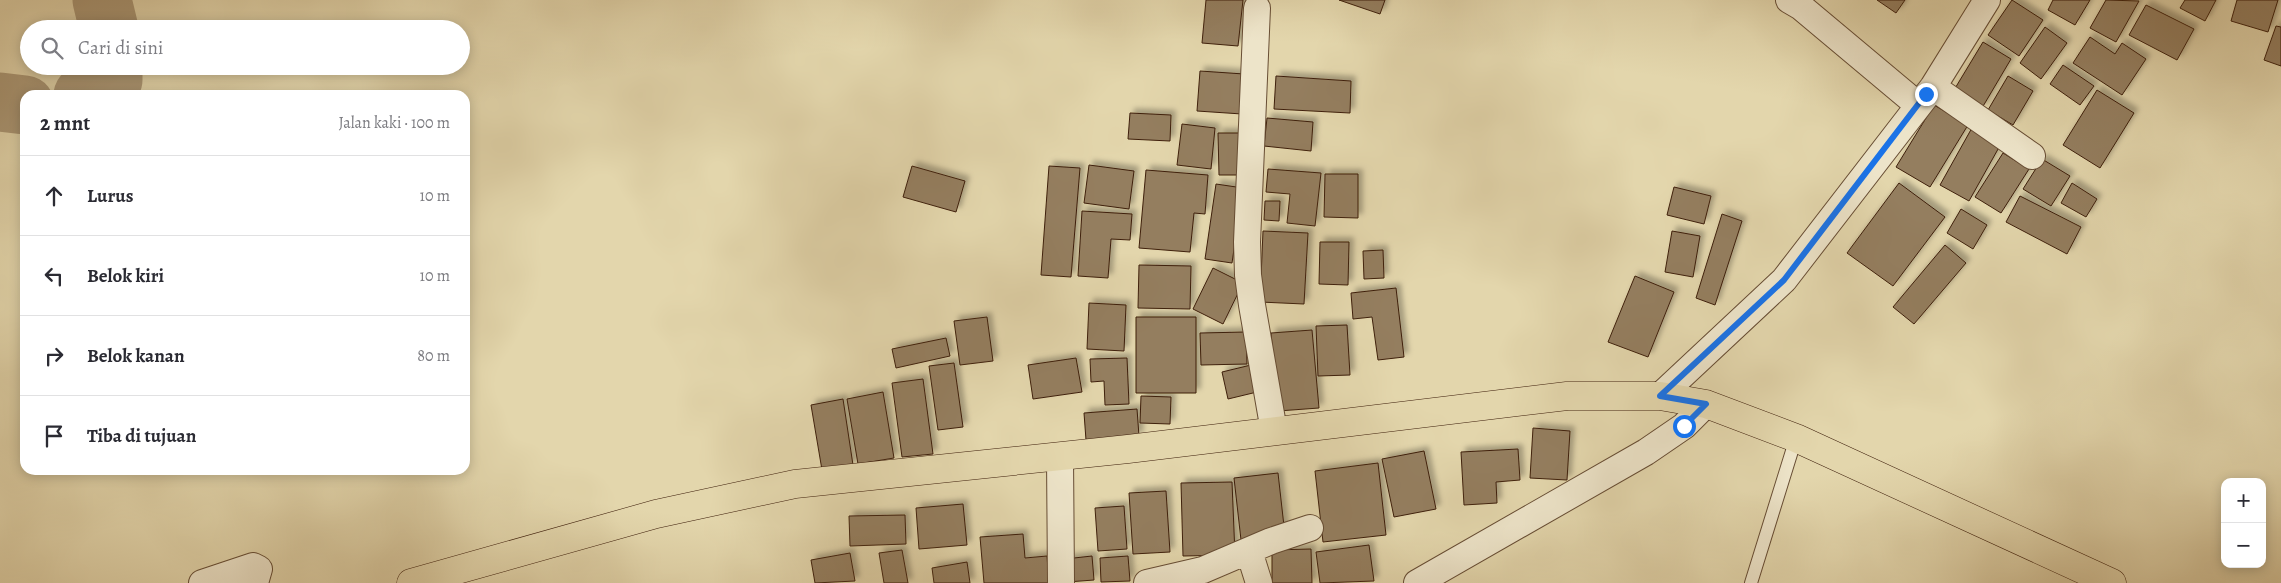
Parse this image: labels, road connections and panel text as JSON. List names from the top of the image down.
{
  "page": {
    "search": "Cari di sini",
    "heading": ["2 mnt", "Jalan kaki · 100 m"],
    "list": [
      ["Lurus", "10 m"],
      ["Belok kiri", "10 m"],
      ["Belok kanan", "80 m"],
      "Tiba di tujuan"
    ],
    "map_buttons": ["+", "−"]
  }
}
